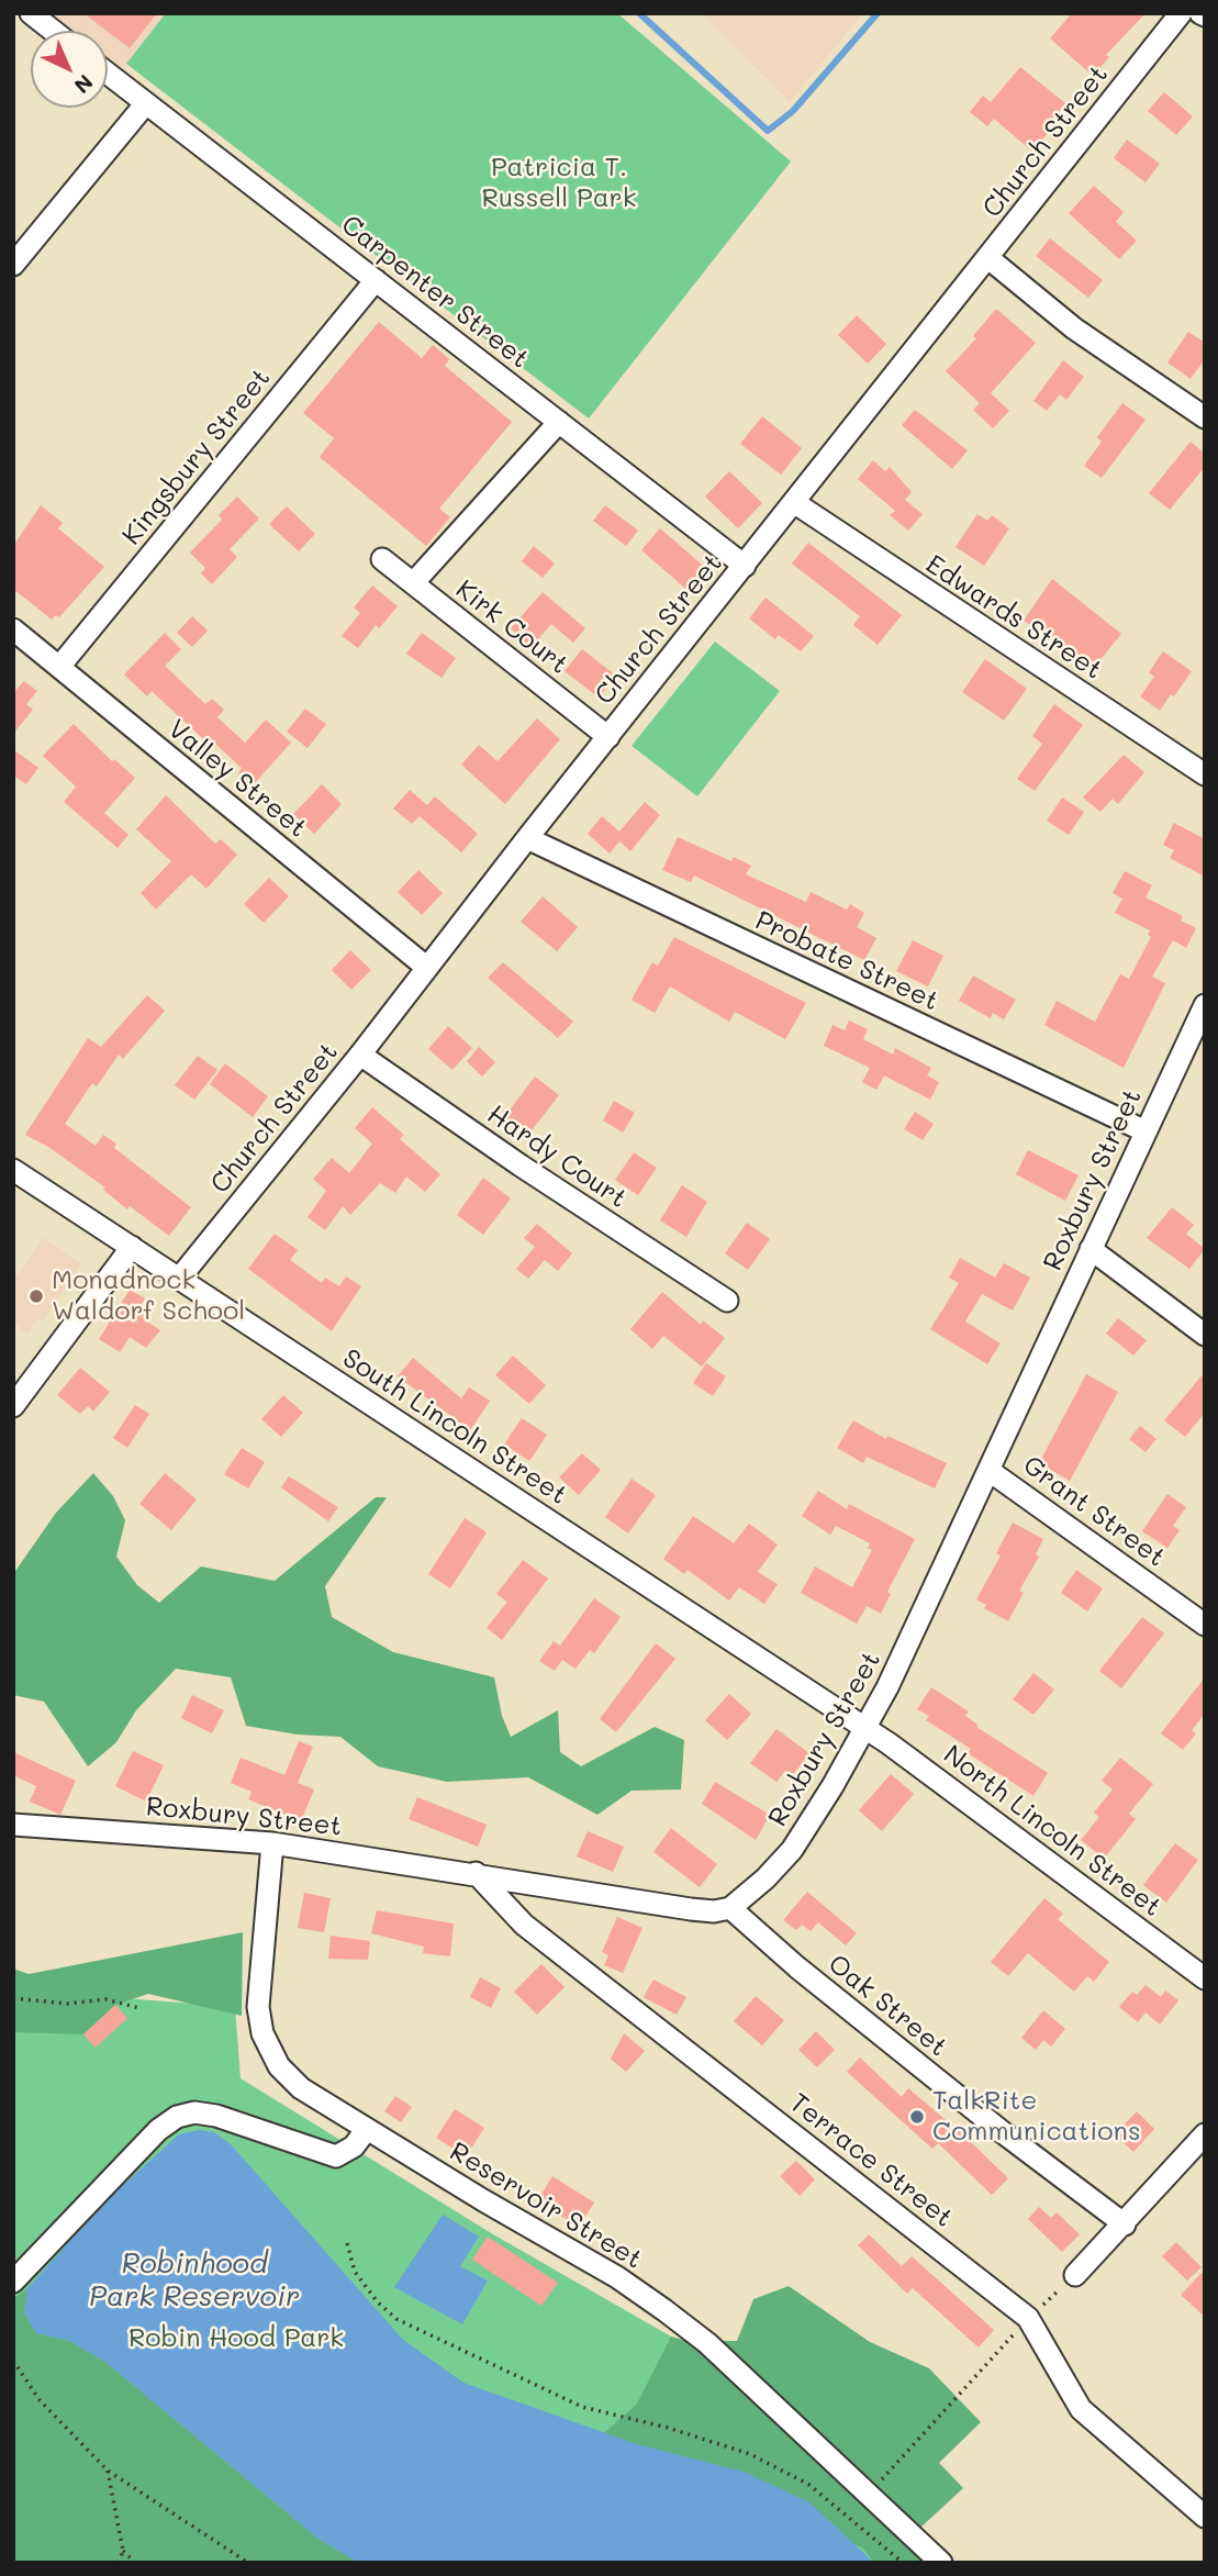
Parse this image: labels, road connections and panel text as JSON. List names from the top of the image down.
{
  "streets": {
    "street": [
      "Church Street",
      "Carpenter Street",
      "Kingsbury Street",
      "Edwards Street",
      "Kirk Court",
      "Valley Street",
      "Probate Street",
      "Hardy Court",
      "Roxbury Street",
      "South Lincoln Street",
      "Grant Street",
      "North Lincoln Street",
      "Oak Street",
      "Terrace Street",
      "Reservoir Street"
    ]
  },
  "crossings": [
    ["Church Street", "Carpenter Street"],
    ["Church Street", "Edwards Street"],
    ["Church Street", "Kirk Court"],
    ["Church Street", "Valley Street"],
    ["Church Street", "Probate Street"],
    ["Church Street", "Hardy Court"],
    ["Church Street", "South Lincoln Street"],
    ["Carpenter Street", "Kingsbury Street"],
    ["Kingsbury Street", "Valley Street"],
    ["Probate Street", "Roxbury Street"],
    ["Roxbury Street", "South Lincoln Street"],
    ["Roxbury Street", "Grant Street"],
    ["Roxbury Street", "North Lincoln Street"],
    ["Roxbury Street", "Oak Street"],
    ["Roxbury Street", "Terrace Street"],
    ["Roxbury Street", "Reservoir Street"],
    ["South Lincoln Street", "North Lincoln Street"]
  ],
  "water": ["Robinhood Park Reservoir"],
  "parks": ["Patricia T. Russell Park", "Robin Hood Park"],
  "places": ["Monadnock Waldorf School", "TalkRite Communications"],
  "north": "bottom right"
}
